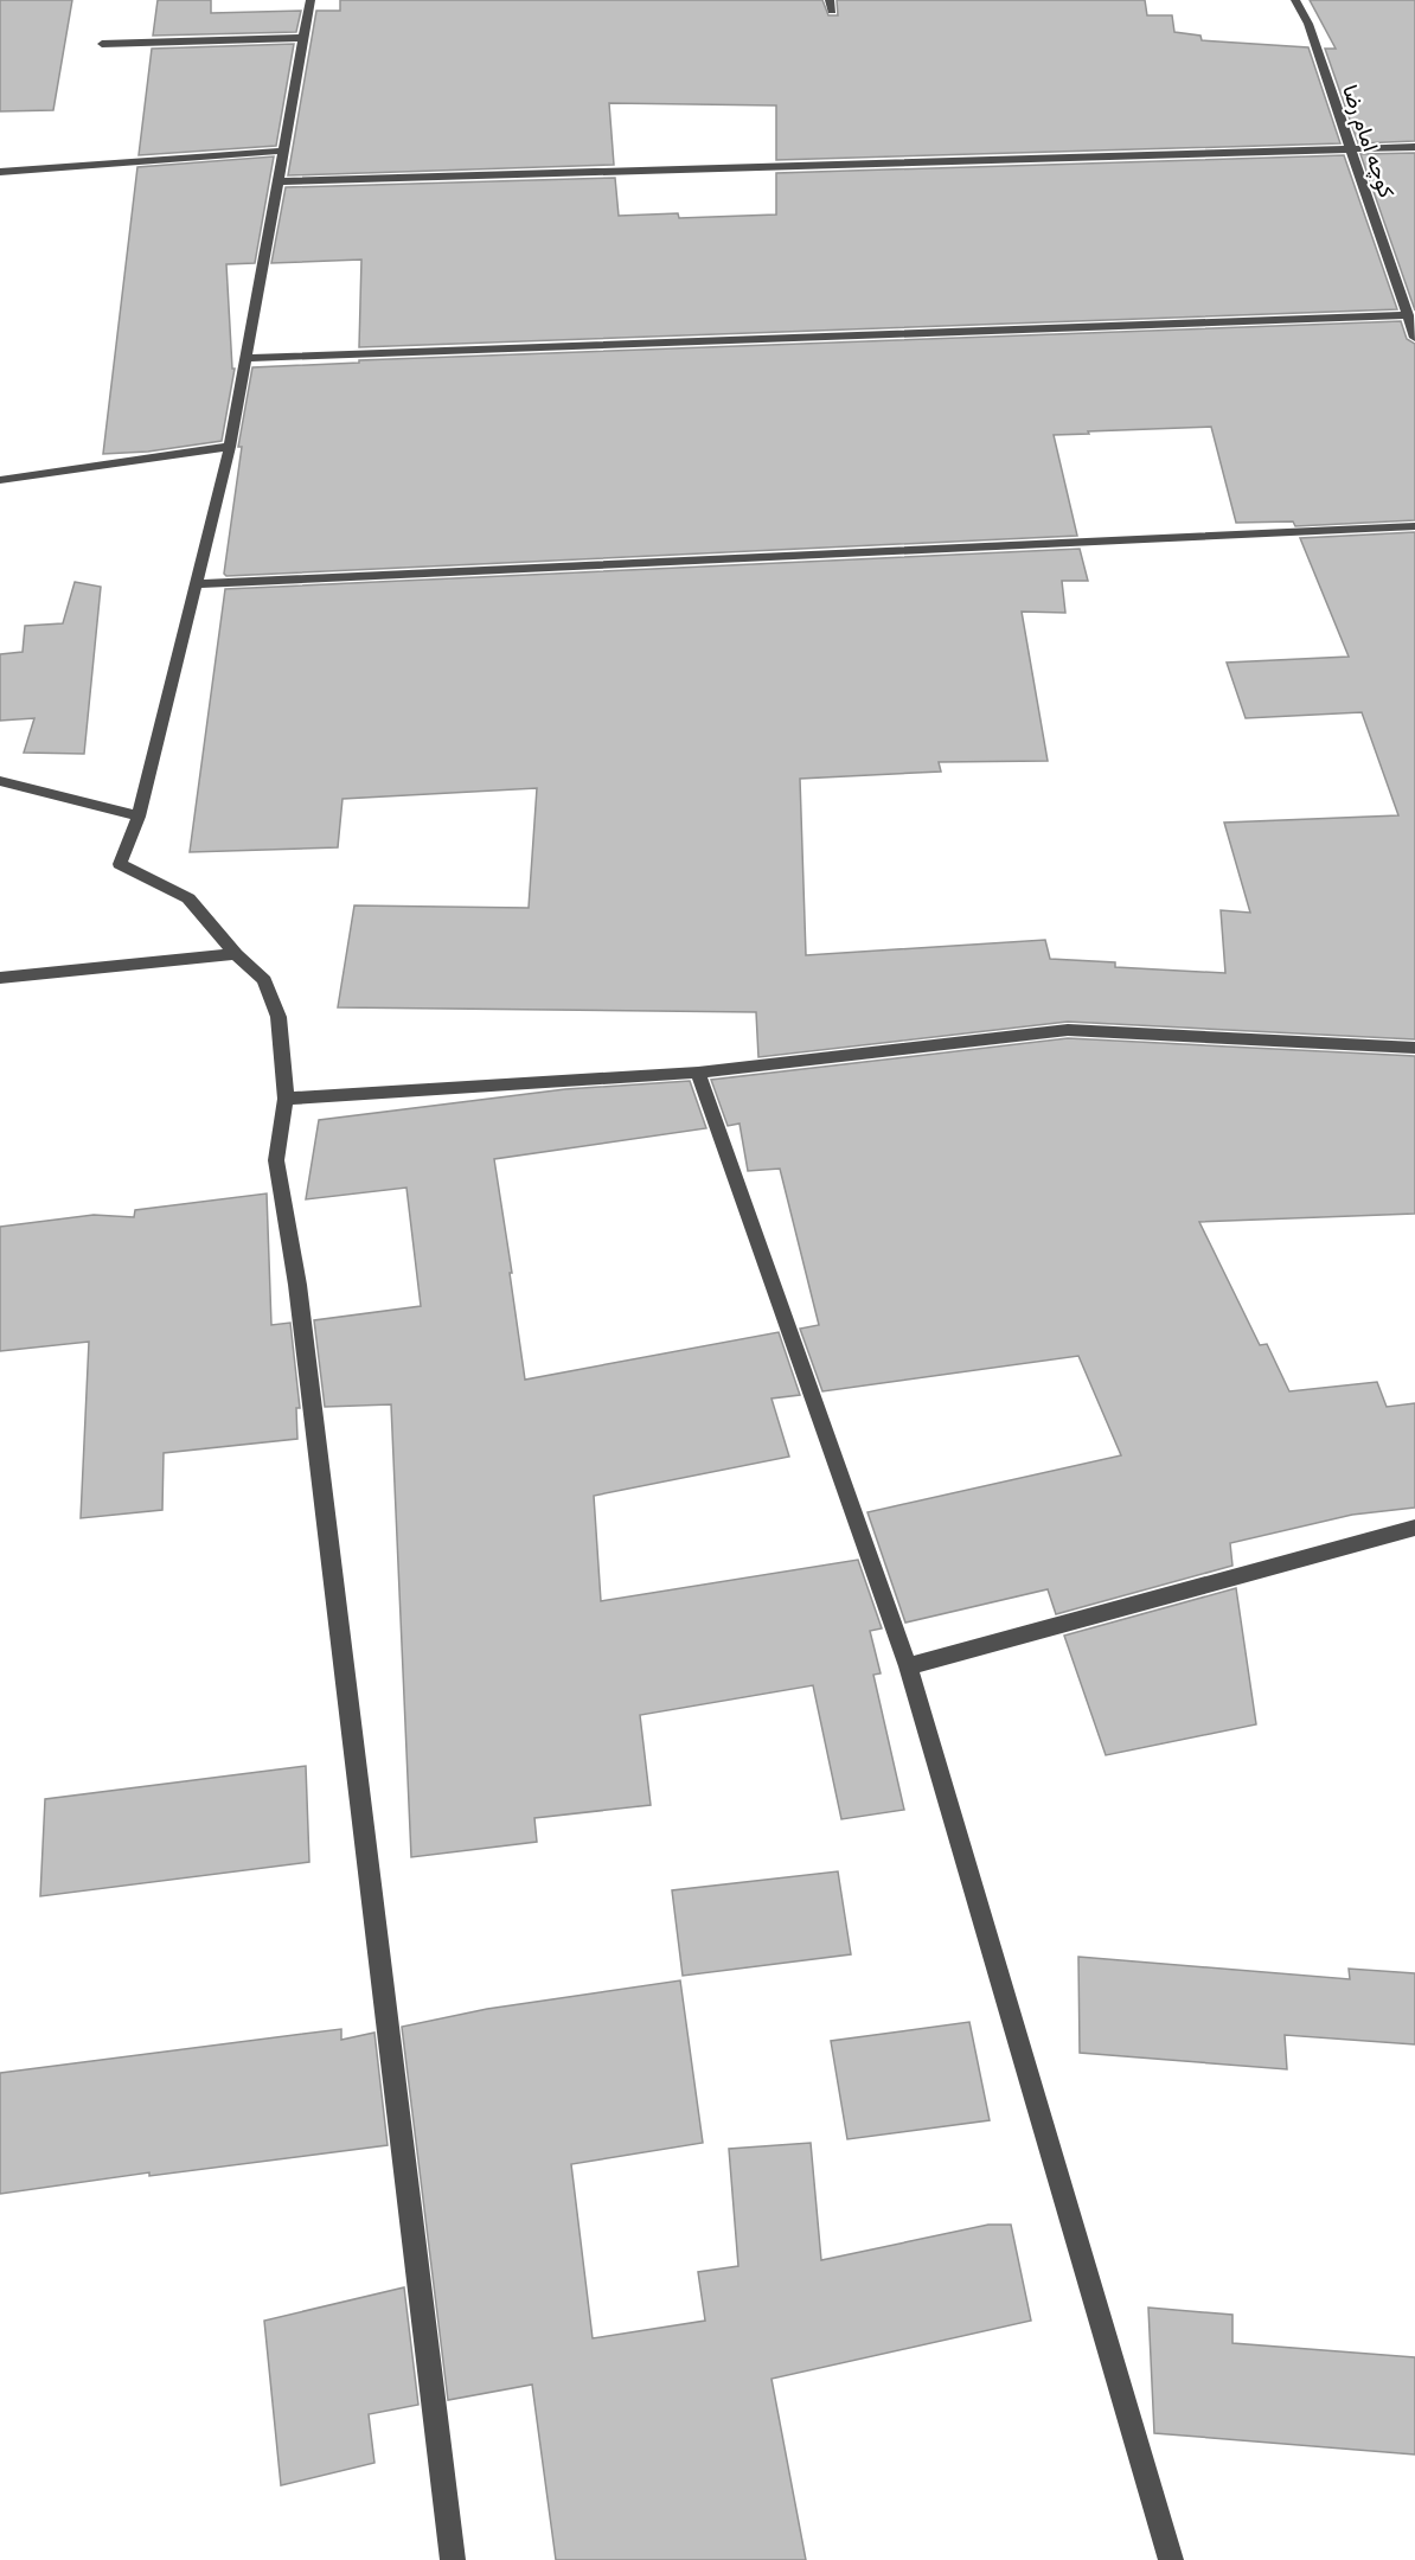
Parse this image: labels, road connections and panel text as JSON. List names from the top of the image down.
{
  "streets": {
    "street": ["کوچه امام رضا"]
  }
}
